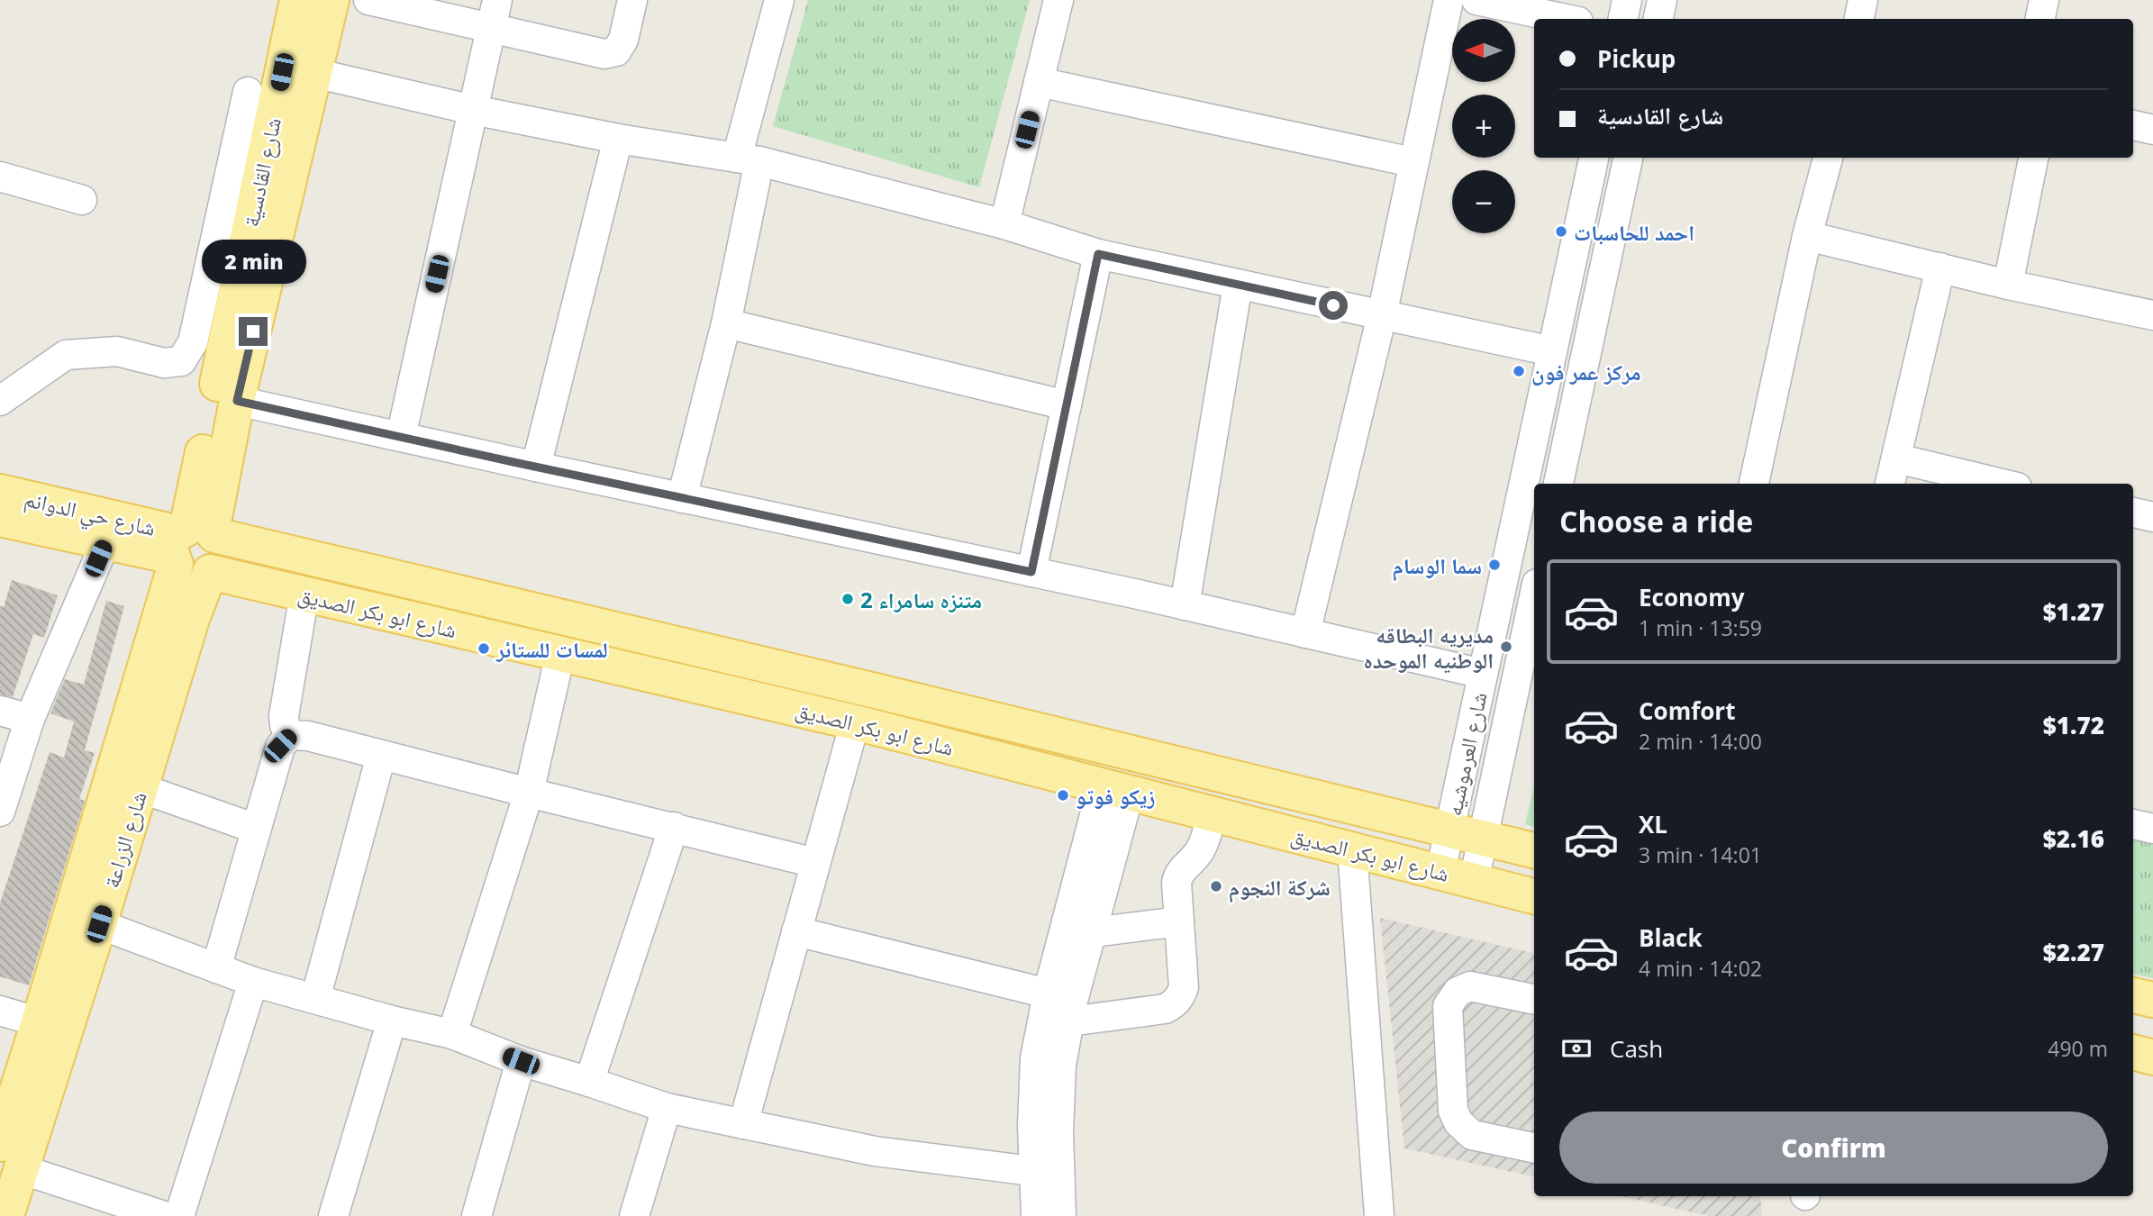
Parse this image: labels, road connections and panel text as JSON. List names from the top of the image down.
{
  "streets": {
    "main road": [
      "شارع القادسية",
      "شارع حي الدوانم",
      "شارع ابو بكر الصديق",
      "شارع الزراعة"
    ],
    "street": ["شارع العرموشيه"]
  },
  "crossings": [
    ["شارع القادسية", "شارع حي الدوانم"],
    ["شارع القادسية", "شارع ابو بكر الصديق"],
    ["شارع القادسية", "شارع الزراعة"],
    ["شارع حي الدوانم", "شارع ابو بكر الصديق"],
    ["شارع حي الدوانم", "شارع الزراعة"],
    ["شارع ابو بكر الصديق", "شارع العرموشيه"],
    ["شارع ابو بكر الصديق", "شارع الزراعة"]
  ],
  "places": [
    "احمد للحاسبات",
    "مركز عمر فون",
    "سما الوسام",
    "متنزه سامراء 2",
    "مديريه البطاقه الوطنيه الموحده",
    "لمسات للستائر",
    "زيكو فوتو",
    "شركة النجوم"
  ],
  "north": "left",
  "page": {
    "map_buttons": ["+", "−"],
    "banner": ["Pickup", "شارع القادسية"],
    "bubble": "2 min",
    "heading": "Choose a ride",
    "list": [
      {
        "name": "Economy",
        "note": "1 min · 13:59",
        "value": "$1.27"
      },
      {
        "name": "Comfort",
        "note": "2 min · 14:00",
        "value": "$1.72"
      },
      {
        "name": "XL",
        "note": "3 min · 14:01",
        "value": "$2.16"
      },
      {
        "name": "Black",
        "note": "4 min · 14:02",
        "value": "$2.27"
      }
    ],
    "pay": ["Cash", "490 m"],
    "buttons": "Confirm"
  }
}
